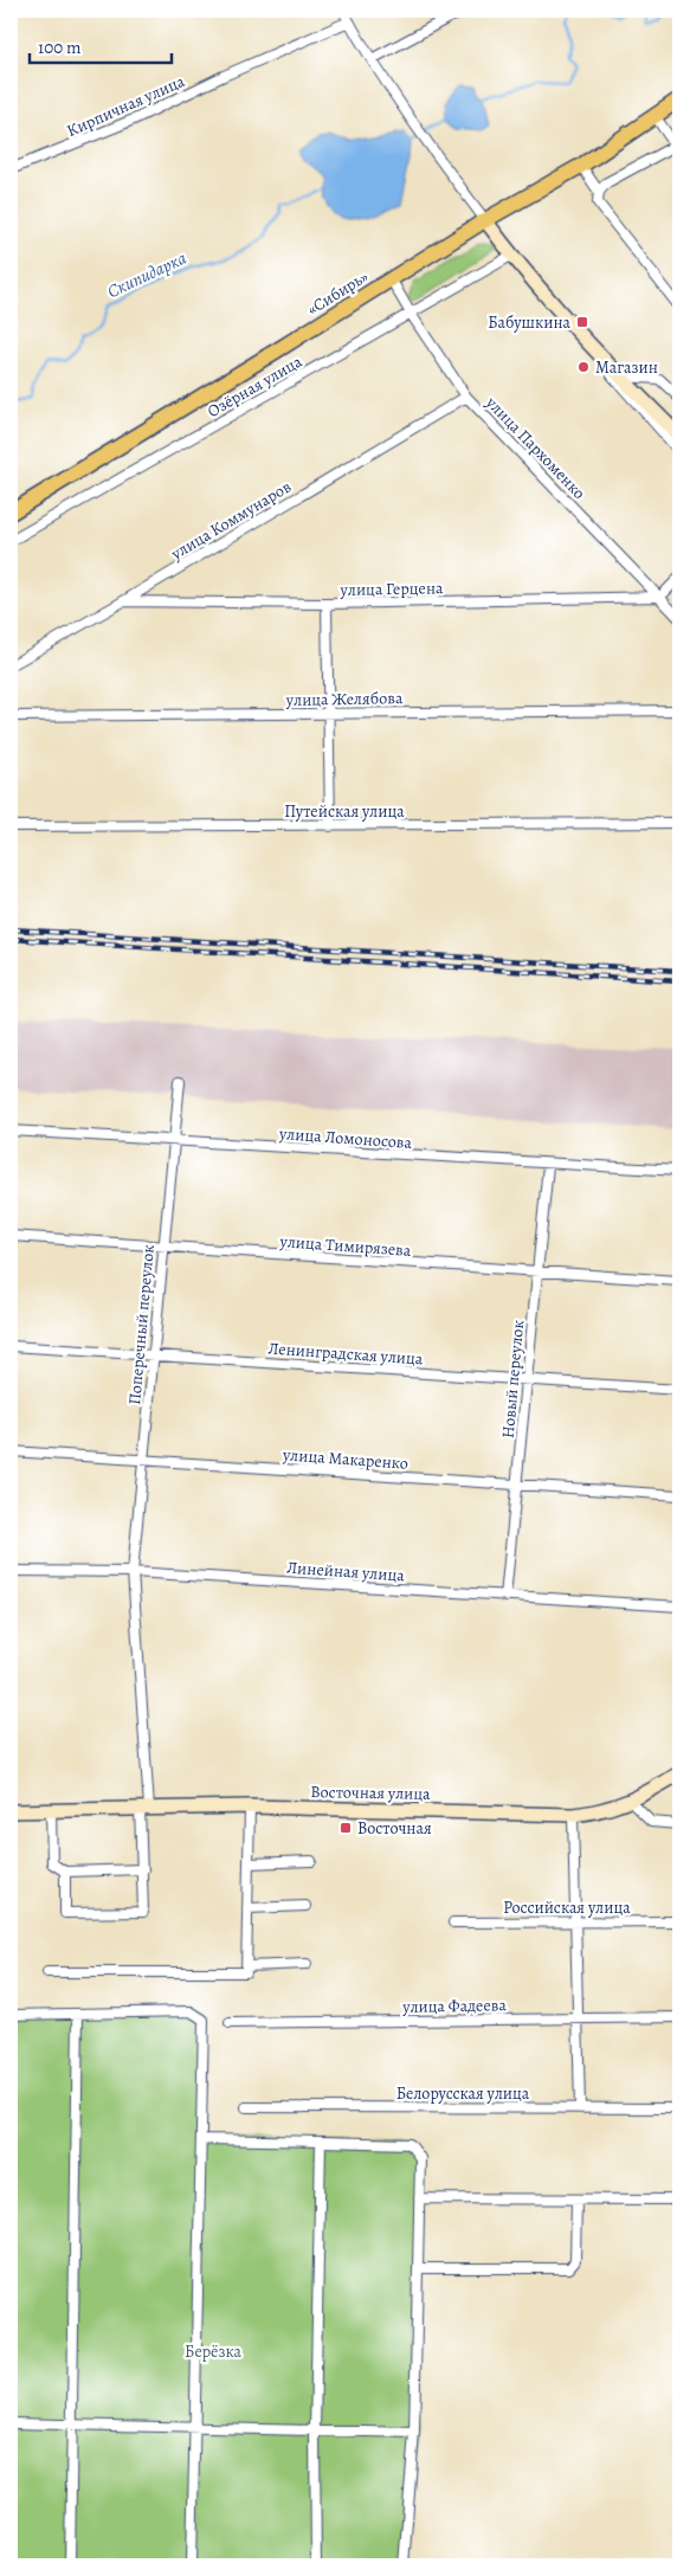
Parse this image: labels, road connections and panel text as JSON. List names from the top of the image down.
{
  "streets": {
    "main road": ["«Сибирь»"],
    "street": [
      "Кирпичная улица",
      "Озёрная улица",
      "улица Пархоменко",
      "улица Коммунаров",
      "улица Герцена",
      "улица Желябова",
      "Путейская улица",
      "улица Ломоносова",
      "улица Тимирязева",
      "Поперечный переулок",
      "Ленинградская улица",
      "Новый переулок",
      "улица Макаренко",
      "Линейная улица",
      "Восточная улица",
      "Российская улица",
      "улица Фадеева",
      "Белорусская улица"
    ]
  },
  "crossings": [
    ["«Сибирь»", "улица Пархоменко"],
    ["Озёрная улица", "улица Пархоменко"],
    ["улица Пархоменко", "улица Коммунаров"],
    ["улица Пархоменко", "улица Герцена"],
    ["улица Коммунаров", "улица Герцена"],
    ["улица Ломоносова", "Поперечный переулок"],
    ["улица Ломоносова", "Новый переулок"],
    ["улица Тимирязева", "Поперечный переулок"],
    ["улица Тимирязева", "Новый переулок"],
    ["Поперечный переулок", "Ленинградская улица"],
    ["Поперечный переулок", "улица Макаренко"],
    ["Поперечный переулок", "Линейная улица"],
    ["Поперечный переулок", "Восточная улица"],
    ["Ленинградская улица", "Новый переулок"],
    ["Новый переулок", "улица Макаренко"],
    ["Новый переулок", "Линейная улица"]
  ],
  "water": ["Скипидарка"],
  "parks": ["Берёзка"],
  "places": {
    "transit": ["Бабушкина", "Восточная"],
    "other": ["Магазин"]
  },
  "scale_bar": "100 m"
}
